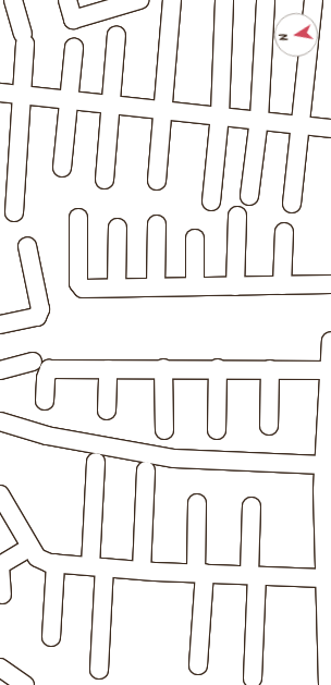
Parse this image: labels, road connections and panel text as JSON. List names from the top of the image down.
{
  "north": "left"
}
